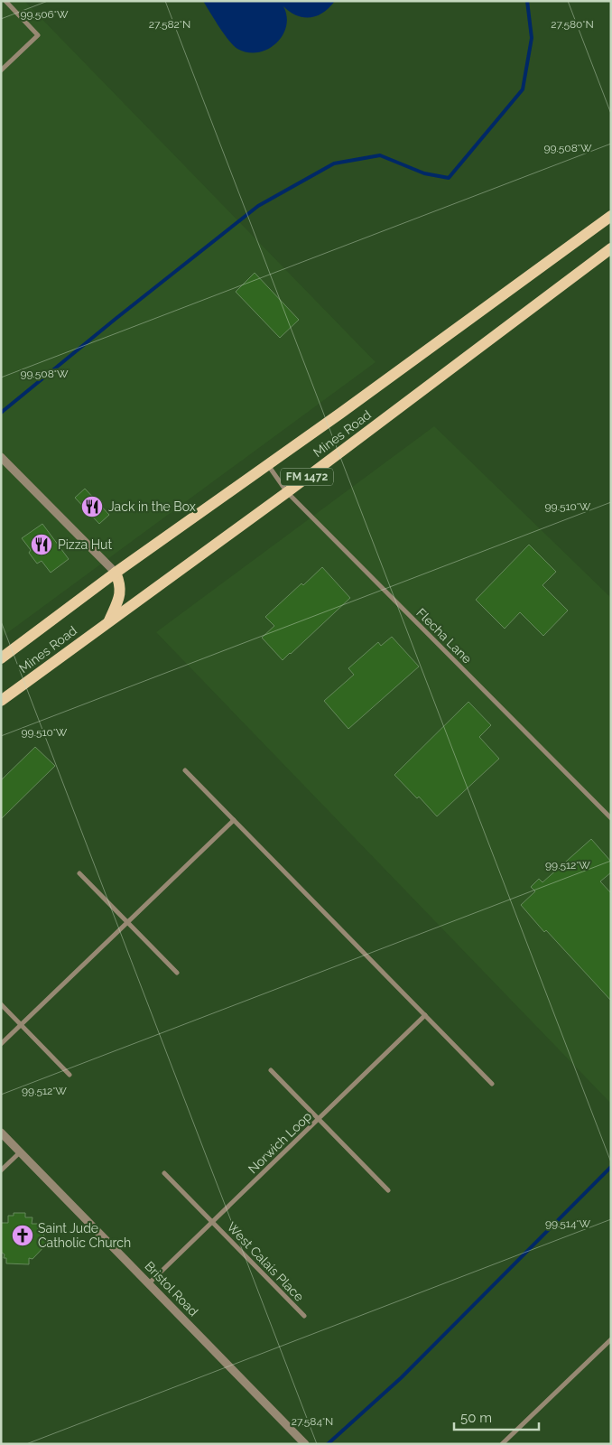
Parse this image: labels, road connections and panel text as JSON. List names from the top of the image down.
{
  "streets": {
    "main road": ["Mines Road", "FM 1472"],
    "street": [
      "Flecha Lane",
      "Norwich Loop",
      "West Calais Place",
      "Bristol Road"
    ]
  },
  "crossings": [
    ["Mines Road", "Flecha Lane"],
    ["Norwich Loop", "West Calais Place"],
    ["Norwich Loop", "Bristol Road"]
  ],
  "places": {
    "restaurant": ["Jack in the Box", "Pizza Hut"],
    "church": ["Saint Jude Catholic Church"]
  },
  "scale_bar": "50 m",
  "coordinates": [
    "99.506°W",
    "27.582°N",
    "27.580°N",
    "99.508°W",
    "99.510°W",
    "99.512°W",
    "99.514°W",
    "27.584°N"
  ]
}
